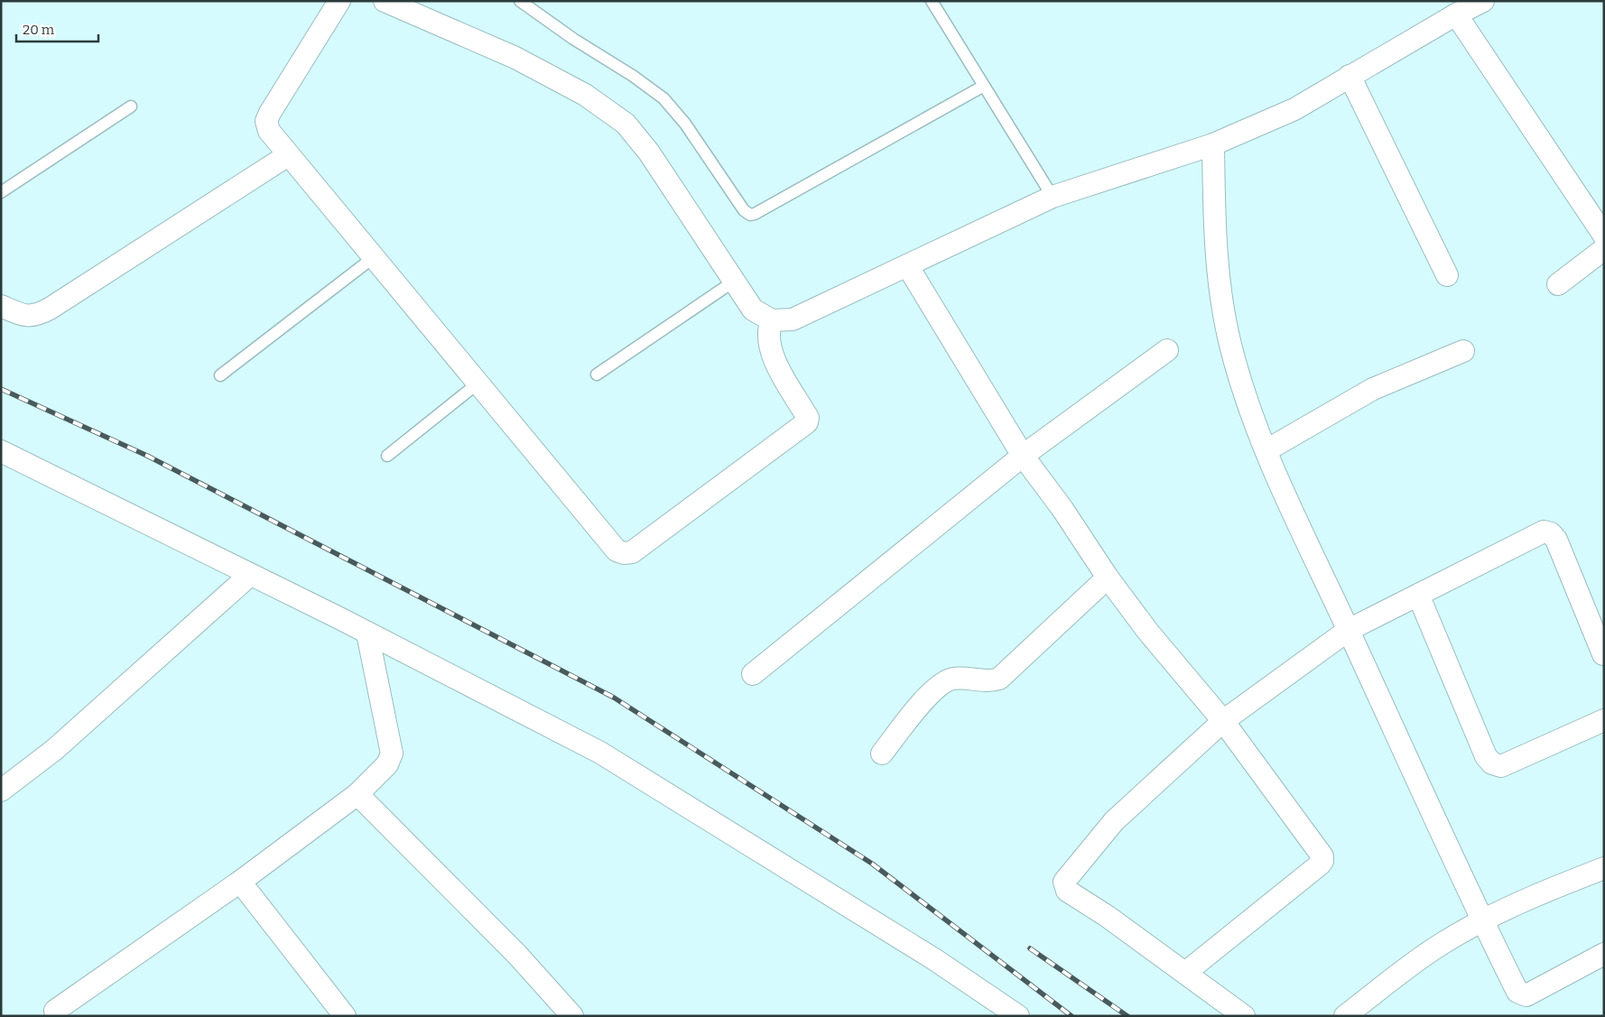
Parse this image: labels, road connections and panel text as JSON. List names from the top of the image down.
{
  "scale_bar": "20 m"
}
